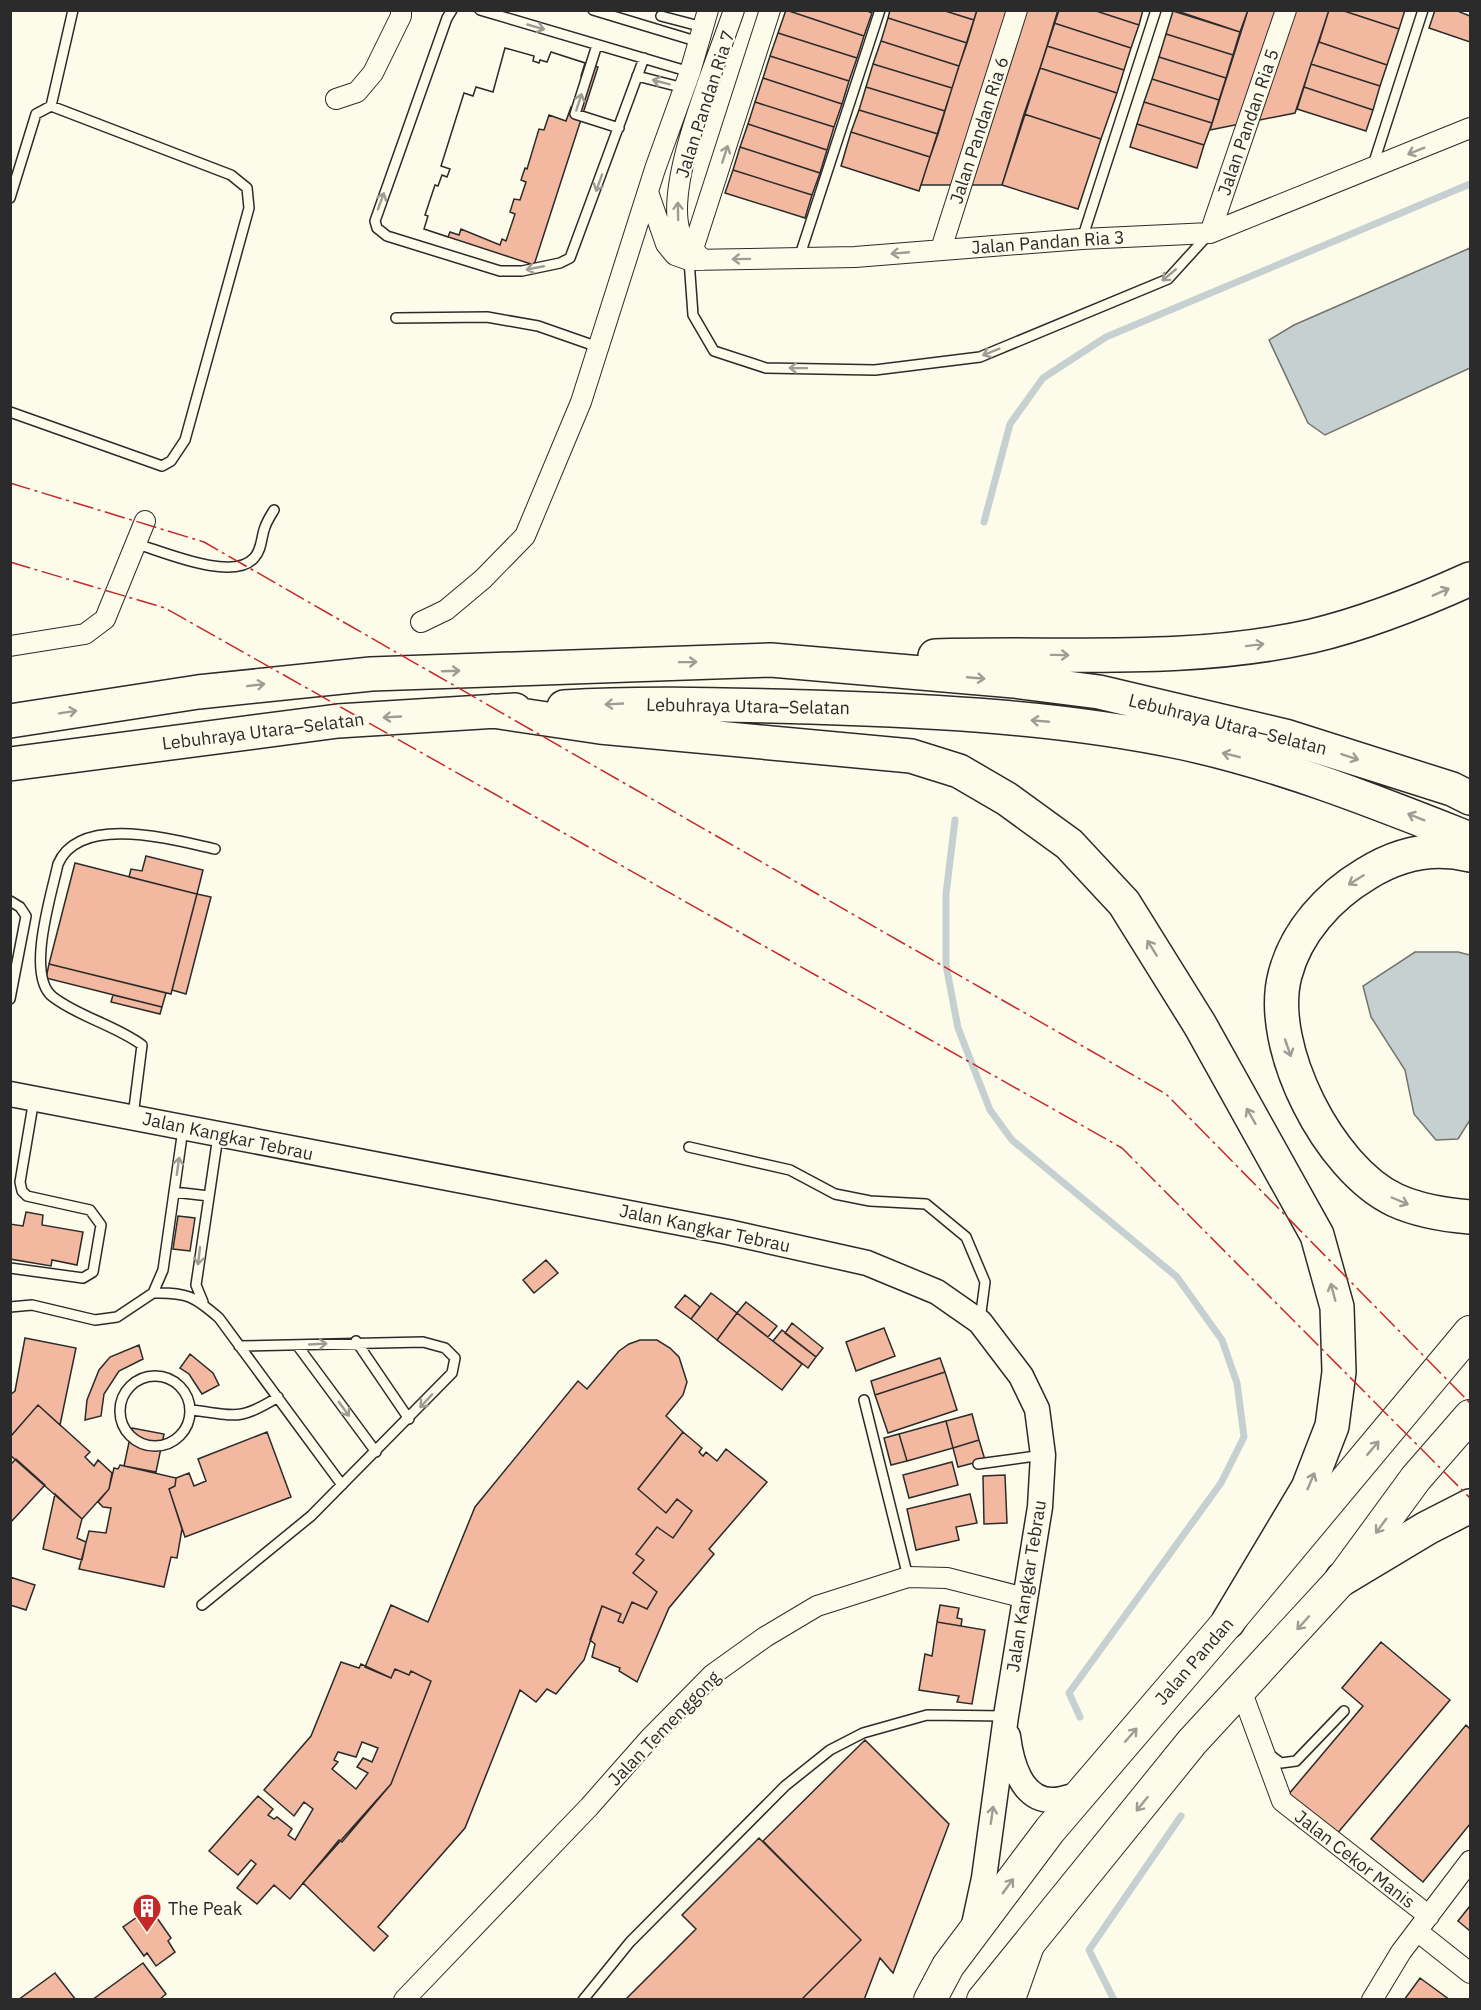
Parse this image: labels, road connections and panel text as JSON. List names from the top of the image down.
{
  "streets": {
    "highway": ["Lebuhraya Utara–Selatan", "Jalan Pandan"],
    "street": [
      "Jalan Pandan Ria 7",
      "Jalan Pandan Ria 5",
      "Jalan Pandan Ria 6",
      "Jalan Pandan Ria 3",
      "Jalan Kangkar Tebrau",
      "Jalan Temenggong",
      "Jalan Cekor Manis"
    ]
  },
  "crossings": [
    ["Jalan Pandan Ria 7", "Jalan Pandan Ria 3"],
    ["Jalan Pandan Ria 5", "Jalan Pandan Ria 3"],
    ["Jalan Pandan Ria 6", "Jalan Pandan Ria 3"],
    ["Jalan Kangkar Tebrau", "Jalan Pandan"],
    ["Jalan Kangkar Tebrau", "Jalan Temenggong"]
  ],
  "one_way": ["Jalan Pandan Ria 3"],
  "places": {
    "building": ["The Peak"]
  }
}
